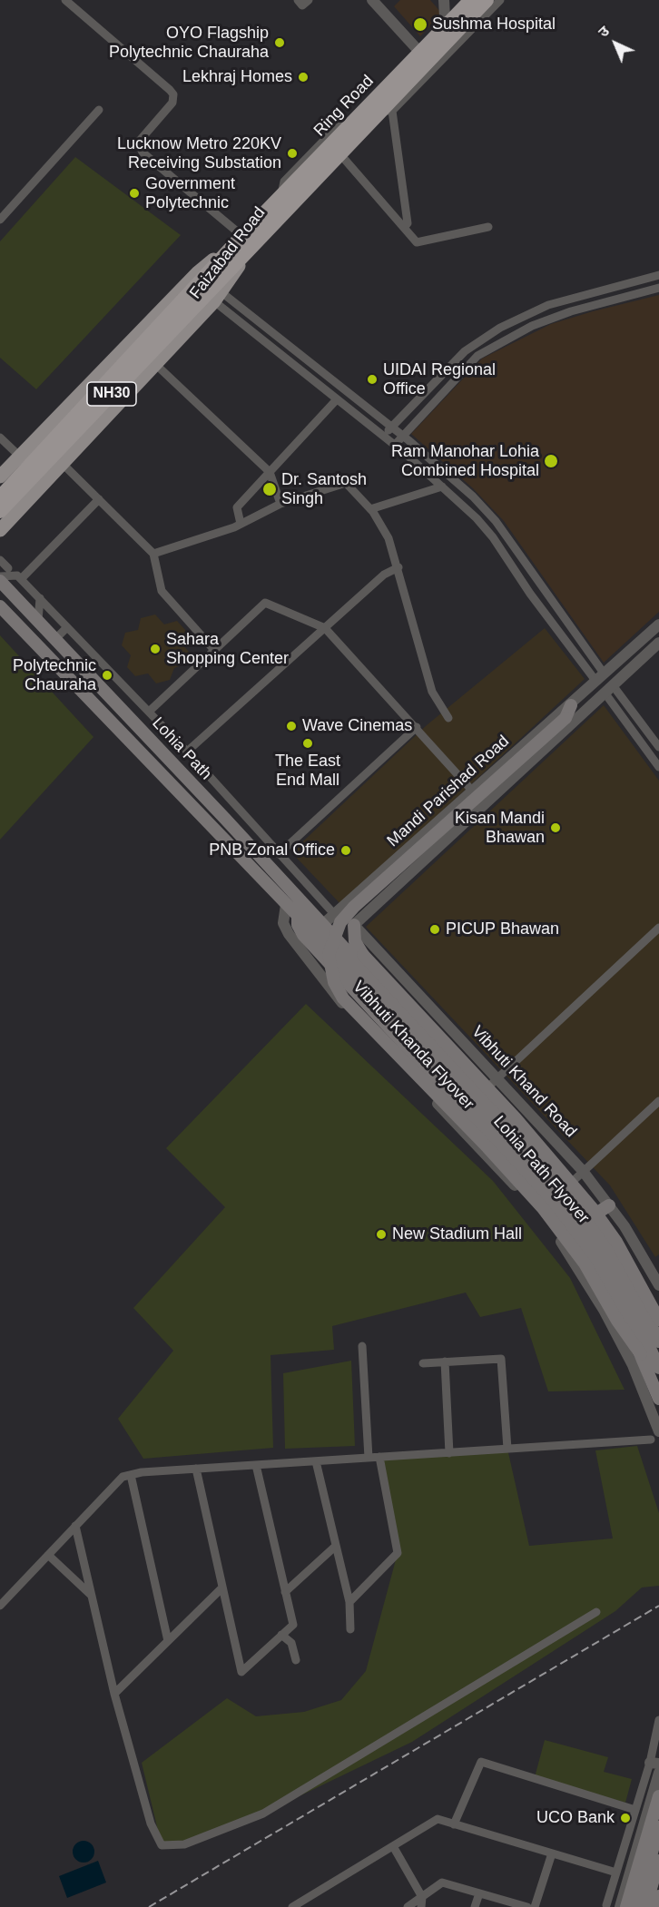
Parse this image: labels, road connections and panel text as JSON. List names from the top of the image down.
{
  "streets": {
    "highway": ["Ring Road", "Faizabad Road", "NH30"],
    "main road": ["Lohia Path", "Vibhuti Khanda Flyover", "Lohia Path Flyover"],
    "street": ["Mandi Parishad Road", "Vibhuti Khand Road"]
  },
  "crossings": [
    ["Ring Road", "Faizabad Road"],
    ["Ring Road", "NH30"],
    ["Faizabad Road", "NH30"],
    ["Lohia Path", "Mandi Parishad Road"],
    ["Lohia Path", "Lohia Path Flyover"],
    ["Mandi Parishad Road", "Vibhuti Khanda Flyover"],
    ["Vibhuti Khanda Flyover", "Lohia Path Flyover"],
    ["Vibhuti Khand Road", "Lohia Path Flyover"]
  ],
  "places": [
    "Sushma Hospital",
    "OYO Flagship Polytechnic Chauraha",
    "Lekhraj Homes",
    "Lucknow Metro 220KV Receiving Substation",
    "Government Polytechnic",
    "UIDAI Regional Office",
    "Ram Manohar Lohia Combined Hospital",
    "Dr. Santosh Singh",
    "Sahara Shopping Center",
    "Polytechnic Chauraha",
    "Wave Cinemas",
    "The East End Mall",
    "Kisan Mandi Bhawan",
    "PNB Zonal Office",
    "PICUP Bhawan",
    "New Stadium Hall",
    "UCO Bank"
  ],
  "north": "top left"
}
